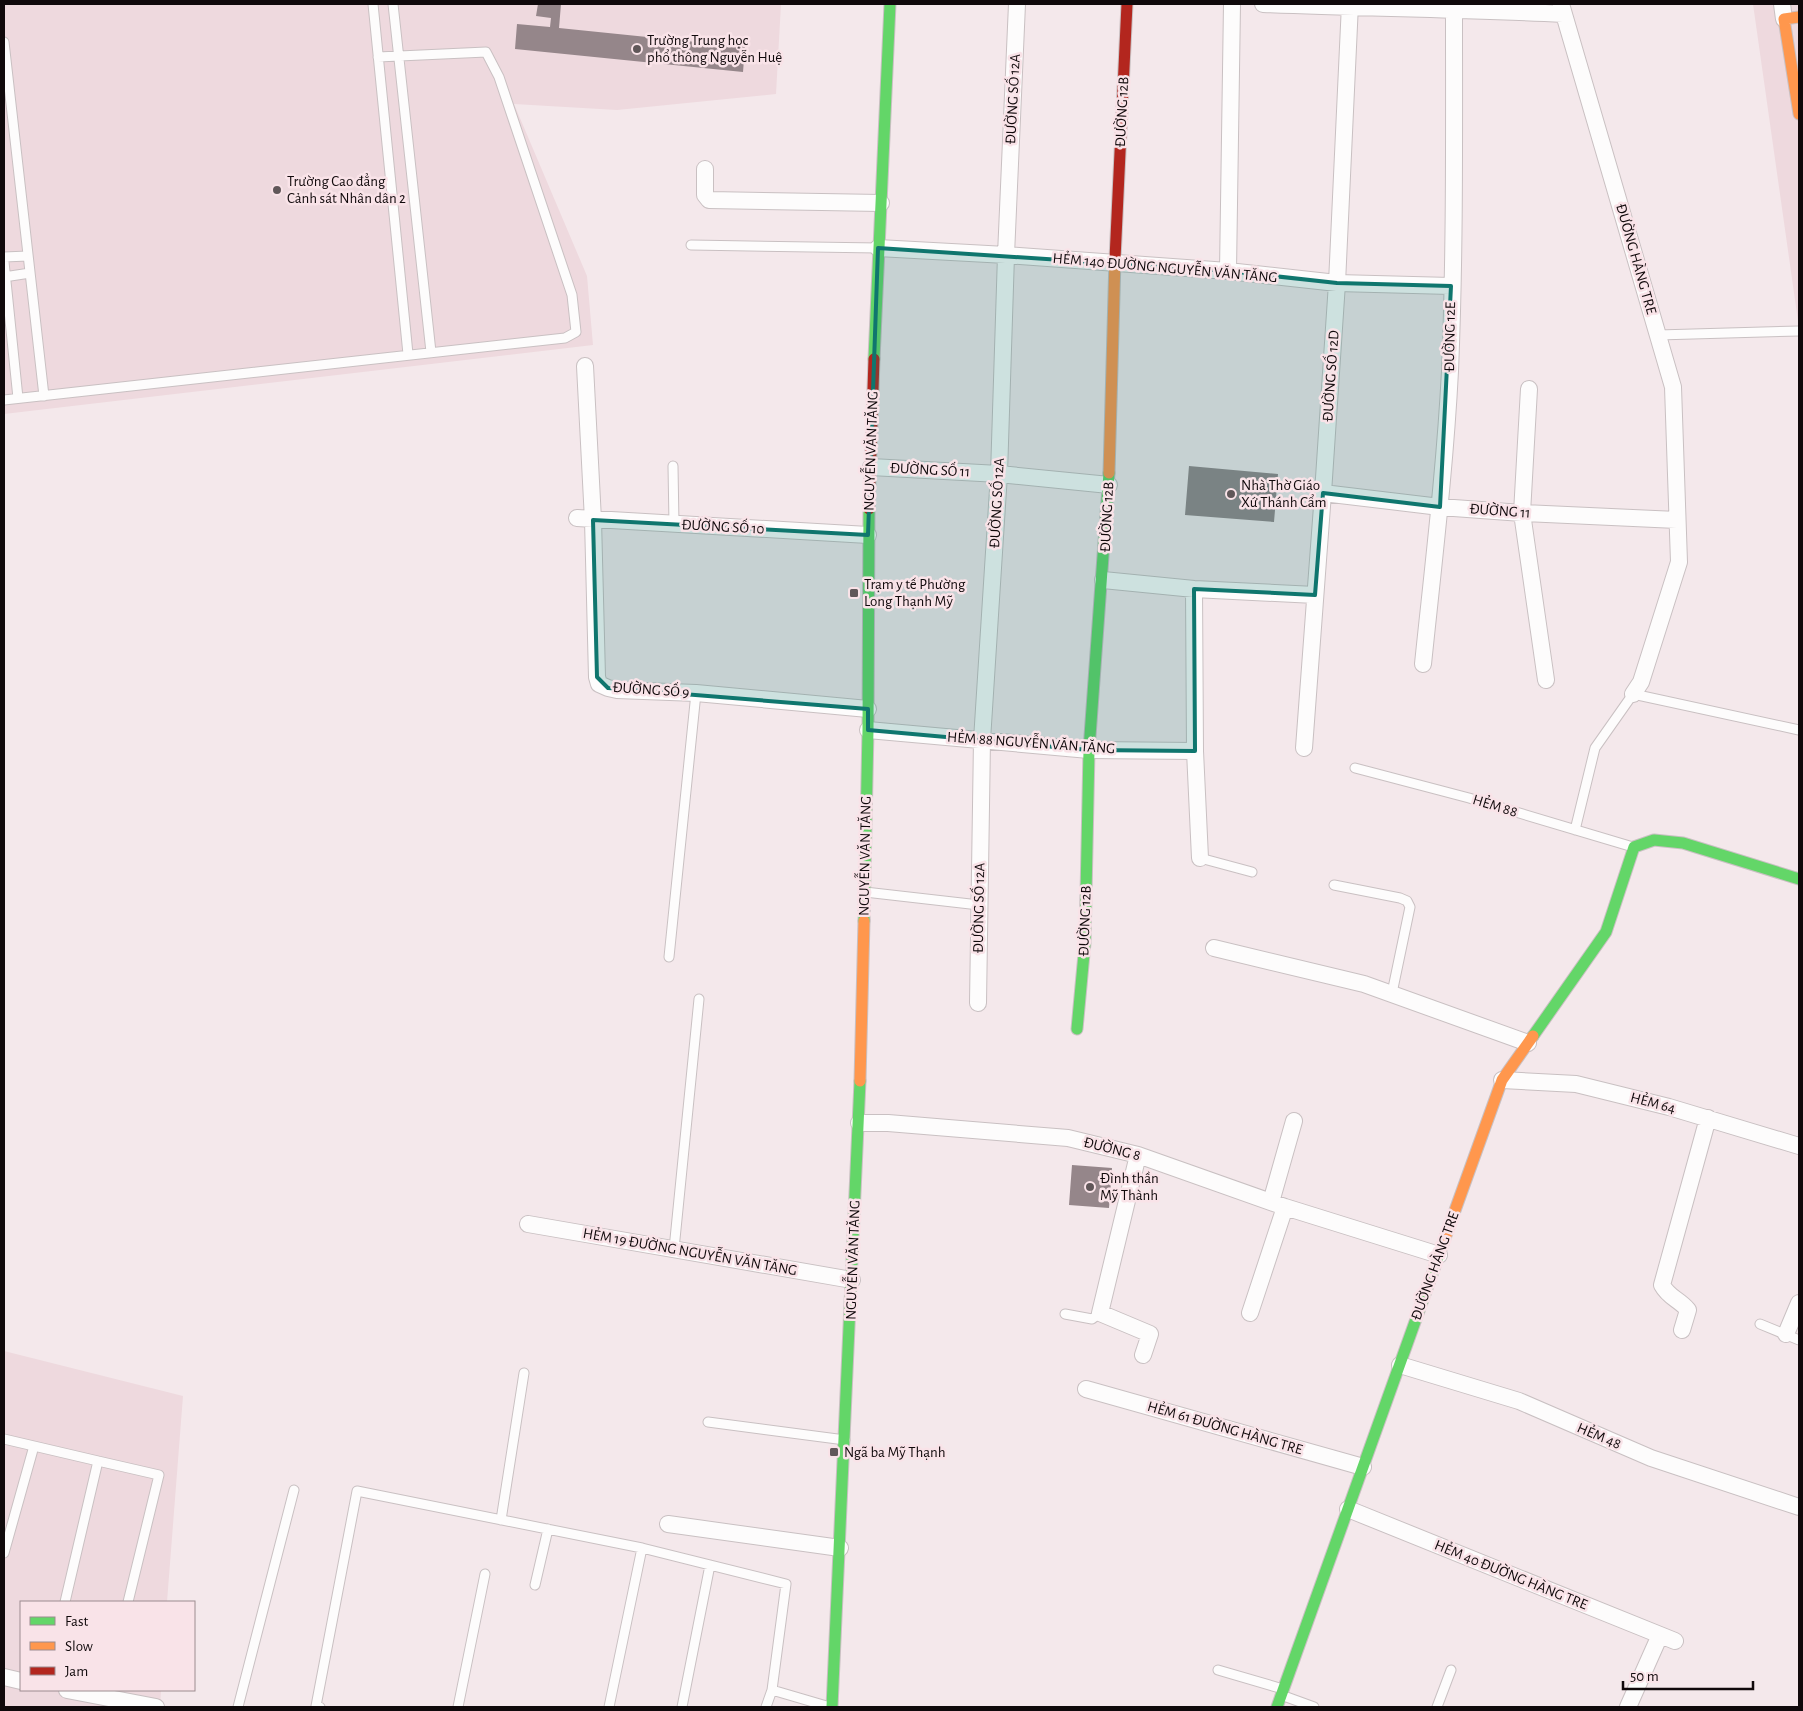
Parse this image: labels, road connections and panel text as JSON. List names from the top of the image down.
{
  "streets": {
    "street": [
      "ĐƯỜNG SỐ 12A",
      "ĐƯỜNG 12B",
      "ĐƯỜNG HÀNG TRE",
      "HẺM 140 ĐƯỜNG NGUYỄN VĂN TĂNG",
      "ĐƯỜNG 12E",
      "ĐƯỜNG SỐ 12D",
      "NGUYỄN VĂN TĂNG",
      "ĐƯỜNG SỐ 11",
      "ĐƯỜNG 11",
      "ĐƯỜNG SỐ 10",
      "ĐƯỜNG SỐ 9",
      "HẺM 88 NGUYỄN VĂN TĂNG",
      "HẺM 64",
      "ĐƯỜNG 8",
      "HẺM 19 ĐƯỜNG NGUYỄN VĂN TĂNG",
      "HẺM 61 ĐƯỜNG HÀNG TRE",
      "HẺM 48",
      "HẺM 40 ĐƯỜNG HÀNG TRE"
    ],
    "lane": ["HẺM 88"]
  },
  "crossings": [
    ["ĐƯỜNG SỐ 12A", "HẺM 140 ĐƯỜNG NGUYỄN VĂN TĂNG"],
    ["ĐƯỜNG SỐ 12A", "ĐƯỜNG SỐ 11"],
    ["ĐƯỜNG SỐ 12A", "HẺM 88 NGUYỄN VĂN TĂNG"],
    ["ĐƯỜNG 12B", "HẺM 140 ĐƯỜNG NGUYỄN VĂN TĂNG"],
    ["ĐƯỜNG 12B", "ĐƯỜNG SỐ 11"],
    ["ĐƯỜNG 12B", "HẺM 88 NGUYỄN VĂN TĂNG"],
    ["ĐƯỜNG HÀNG TRE", "ĐƯỜNG 11"],
    ["ĐƯỜNG HÀNG TRE", "HẺM 88"],
    ["ĐƯỜNG HÀNG TRE", "HẺM 64"],
    ["ĐƯỜNG HÀNG TRE", "ĐƯỜNG 8"],
    ["ĐƯỜNG HÀNG TRE", "HẺM 61 ĐƯỜNG HÀNG TRE"],
    ["ĐƯỜNG HÀNG TRE", "HẺM 48"],
    ["ĐƯỜNG HÀNG TRE", "HẺM 40 ĐƯỜNG HÀNG TRE"],
    ["HẺM 140 ĐƯỜNG NGUYỄN VĂN TĂNG", "ĐƯỜNG 12E"],
    ["HẺM 140 ĐƯỜNG NGUYỄN VĂN TĂNG", "ĐƯỜNG SỐ 12D"],
    ["HẺM 140 ĐƯỜNG NGUYỄN VĂN TĂNG", "NGUYỄN VĂN TĂNG"],
    ["ĐƯỜNG 12E", "ĐƯỜNG 11"],
    ["ĐƯỜNG SỐ 12D", "ĐƯỜNG 11"],
    ["NGUYỄN VĂN TĂNG", "ĐƯỜNG SỐ 11"],
    ["NGUYỄN VĂN TĂNG", "ĐƯỜNG SỐ 10"],
    ["NGUYỄN VĂN TĂNG", "ĐƯỜNG SỐ 9"],
    ["NGUYỄN VĂN TĂNG", "HẺM 88 NGUYỄN VĂN TĂNG"],
    ["NGUYỄN VĂN TĂNG", "ĐƯỜNG 8"],
    ["NGUYỄN VĂN TĂNG", "HẺM 19 ĐƯỜNG NGUYỄN VĂN TĂNG"],
    ["ĐƯỜNG SỐ 10", "ĐƯỜNG SỐ 9"]
  ],
  "places": {
    "other": [
      "Trường Trung học phổ thông Nguyễn Huệ",
      "Trường Cao đẳng Cảnh sát Nhân dân 2",
      "Nhà Thờ Giáo Xứ Thánh Cẩm",
      "Đình thần Mỹ Thành"
    ],
    "transit": ["Trạm y tế Phường Long Thạnh Mỹ", "Ngã ba Mỹ Thạnh"]
  },
  "legend": ["Fast", "Slow", "Jam"],
  "scale_bar": "50 m"
}
